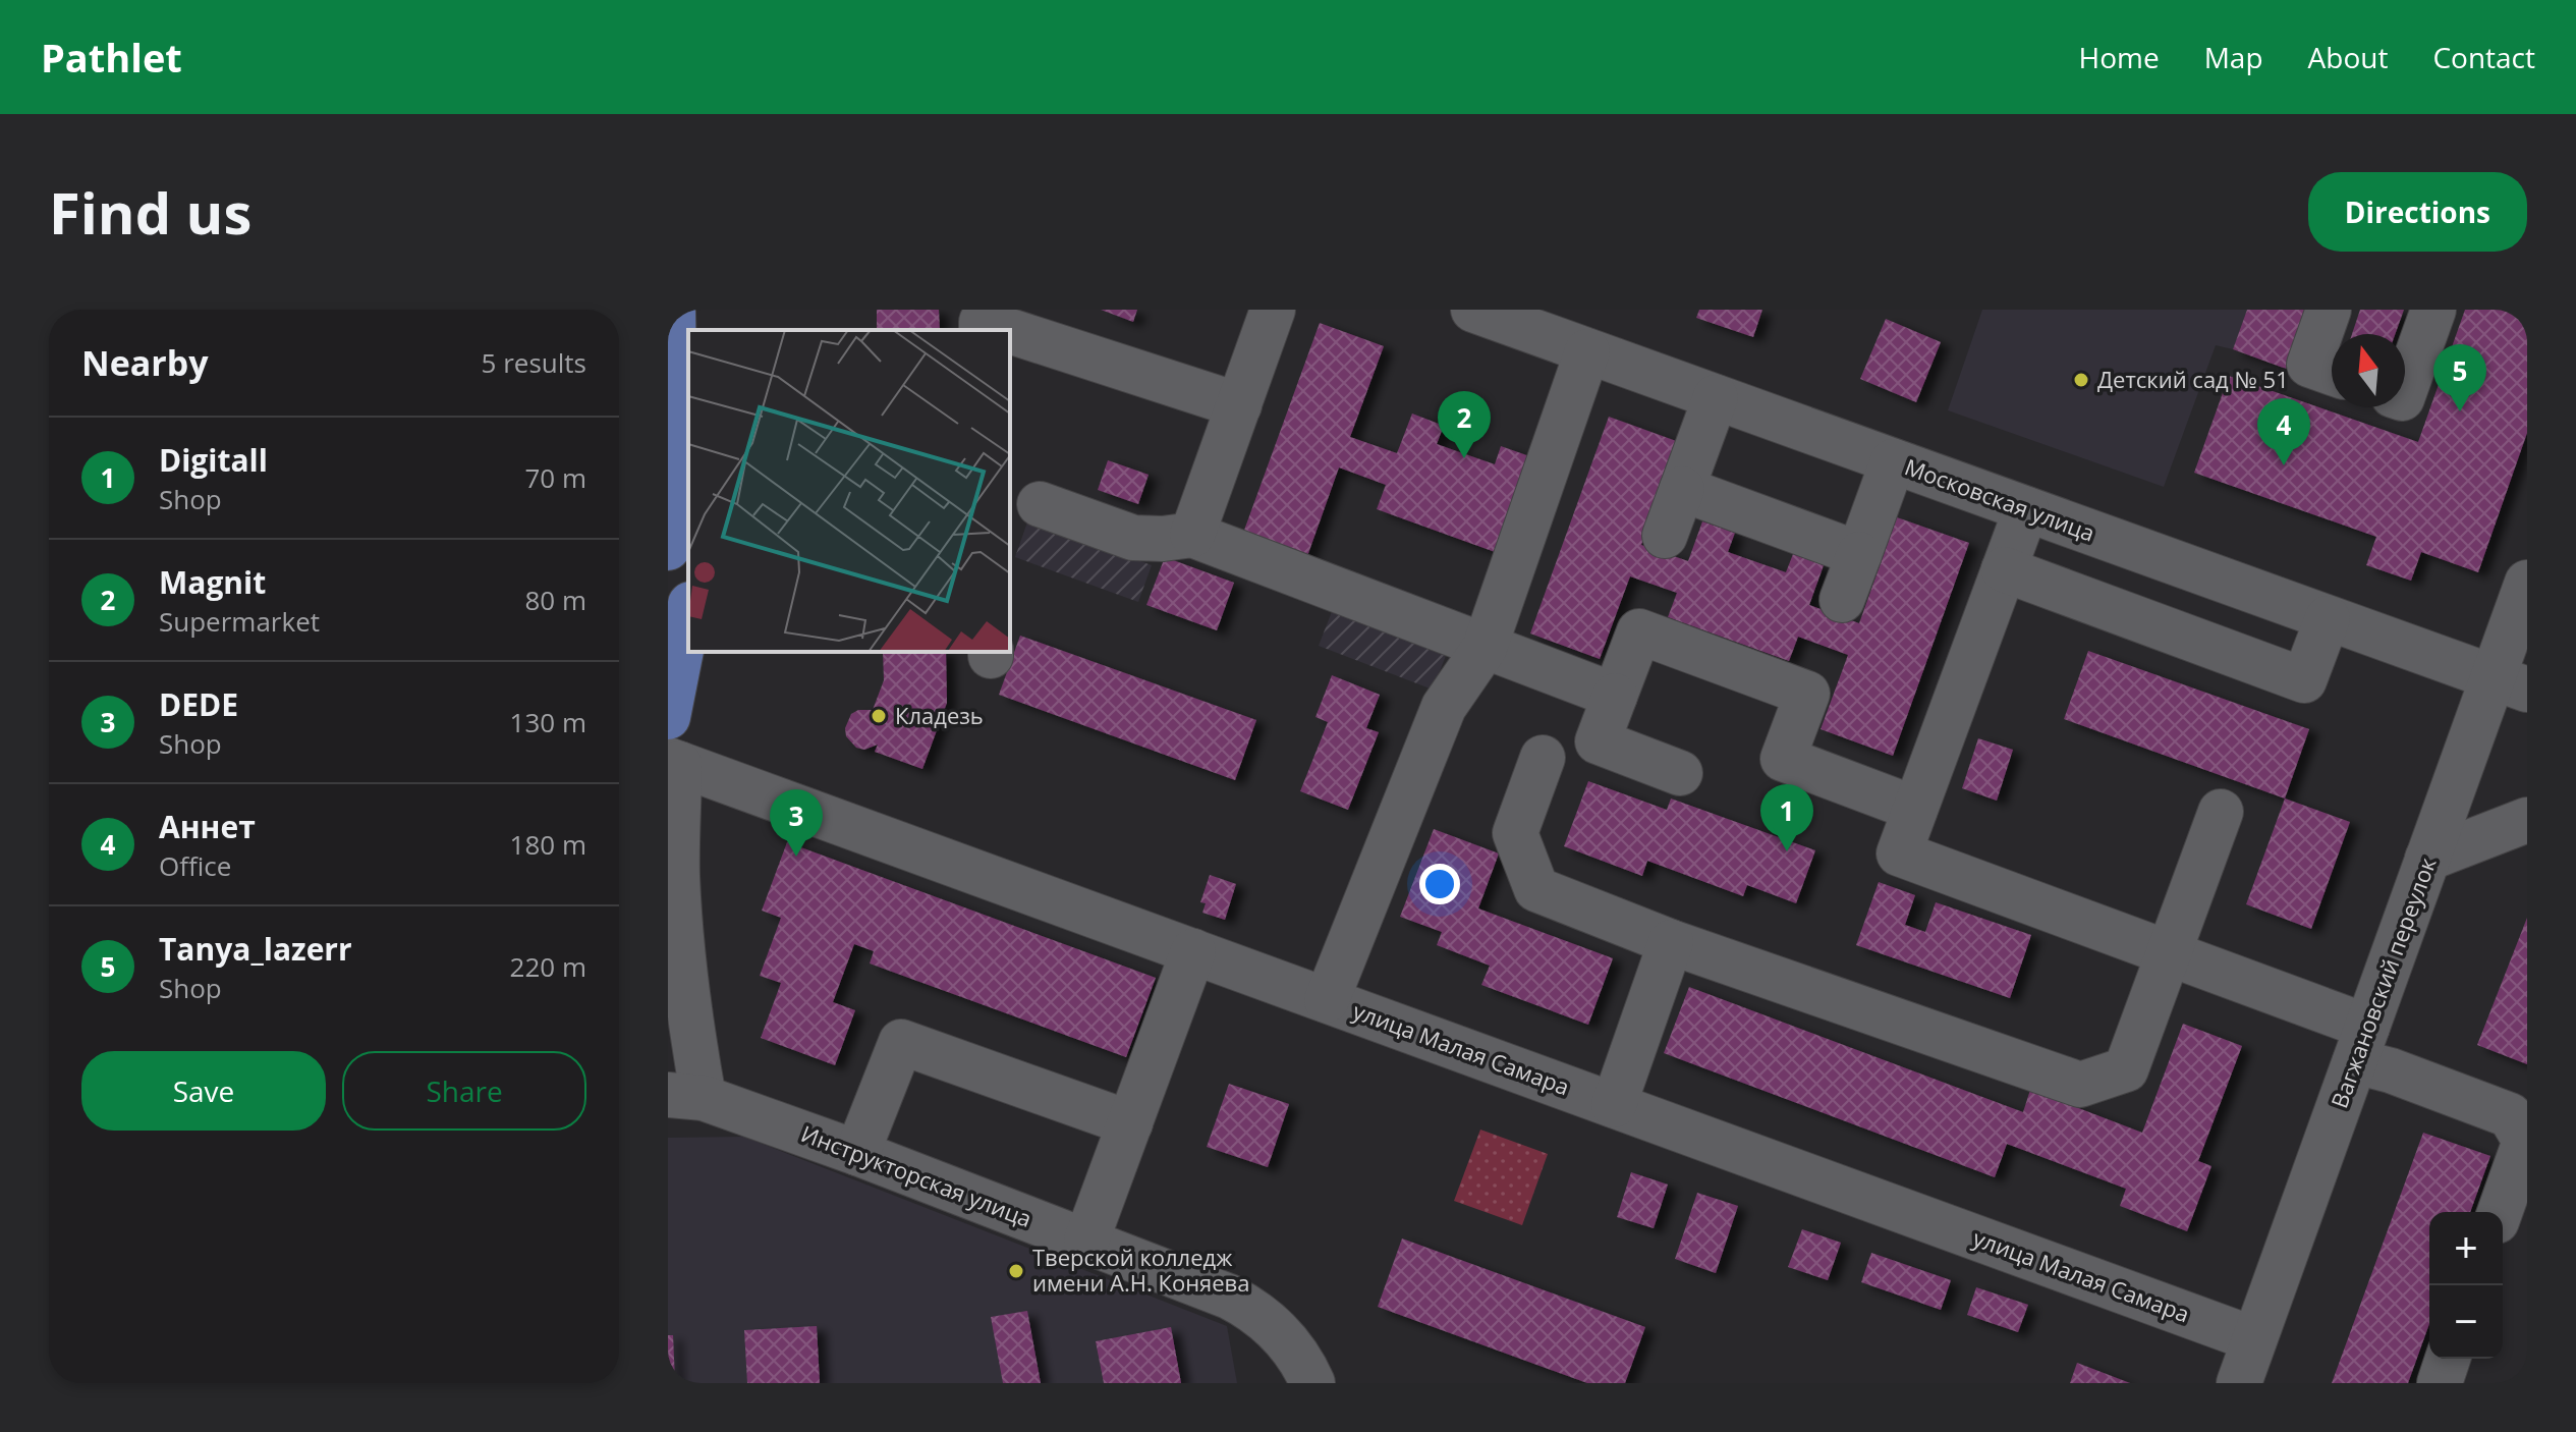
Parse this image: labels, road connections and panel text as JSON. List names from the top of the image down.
{
  "streets": {
    "street": [
      "Московская улица",
      "Вагжановский переулок",
      "улица Малая Самара",
      "Инструкторская улица"
    ]
  },
  "crossings": [
    ["Московская улица", "Вагжановский переулок"],
    ["Вагжановский переулок", "улица Малая Самара"]
  ],
  "places": ["Детский сад № 51", "Кладезь", "Тверской колледж имени А.Н. Коняева"],
  "north": "top",
  "page": {
    "header": "Pathlet",
    "nav": [
      "Home",
      "Map",
      "About",
      "Contact"
    ],
    "buttons": [
      "Directions",
      ["Save", "Share"]
    ],
    "title": "Find us",
    "heading": ["Nearby", "5 results"],
    "pins": [
      "5",
      "2",
      "4",
      "1",
      "3"
    ],
    "list": [
      {
        "mark": "1",
        "name": "Digitall",
        "note": "Shop",
        "value": "70 m"
      },
      {
        "mark": "2",
        "name": "Magnit",
        "note": "Supermarket",
        "value": "80 m"
      },
      {
        "mark": "3",
        "name": "DEDE",
        "note": "Shop",
        "value": "130 m"
      },
      {
        "mark": "4",
        "name": "Аннет",
        "note": "Office",
        "value": "180 m"
      },
      {
        "mark": "5",
        "name": "Tanya_lazerr",
        "note": "Shop",
        "value": "220 m"
      }
    ],
    "map_buttons": ["+", "−"]
  }
}
